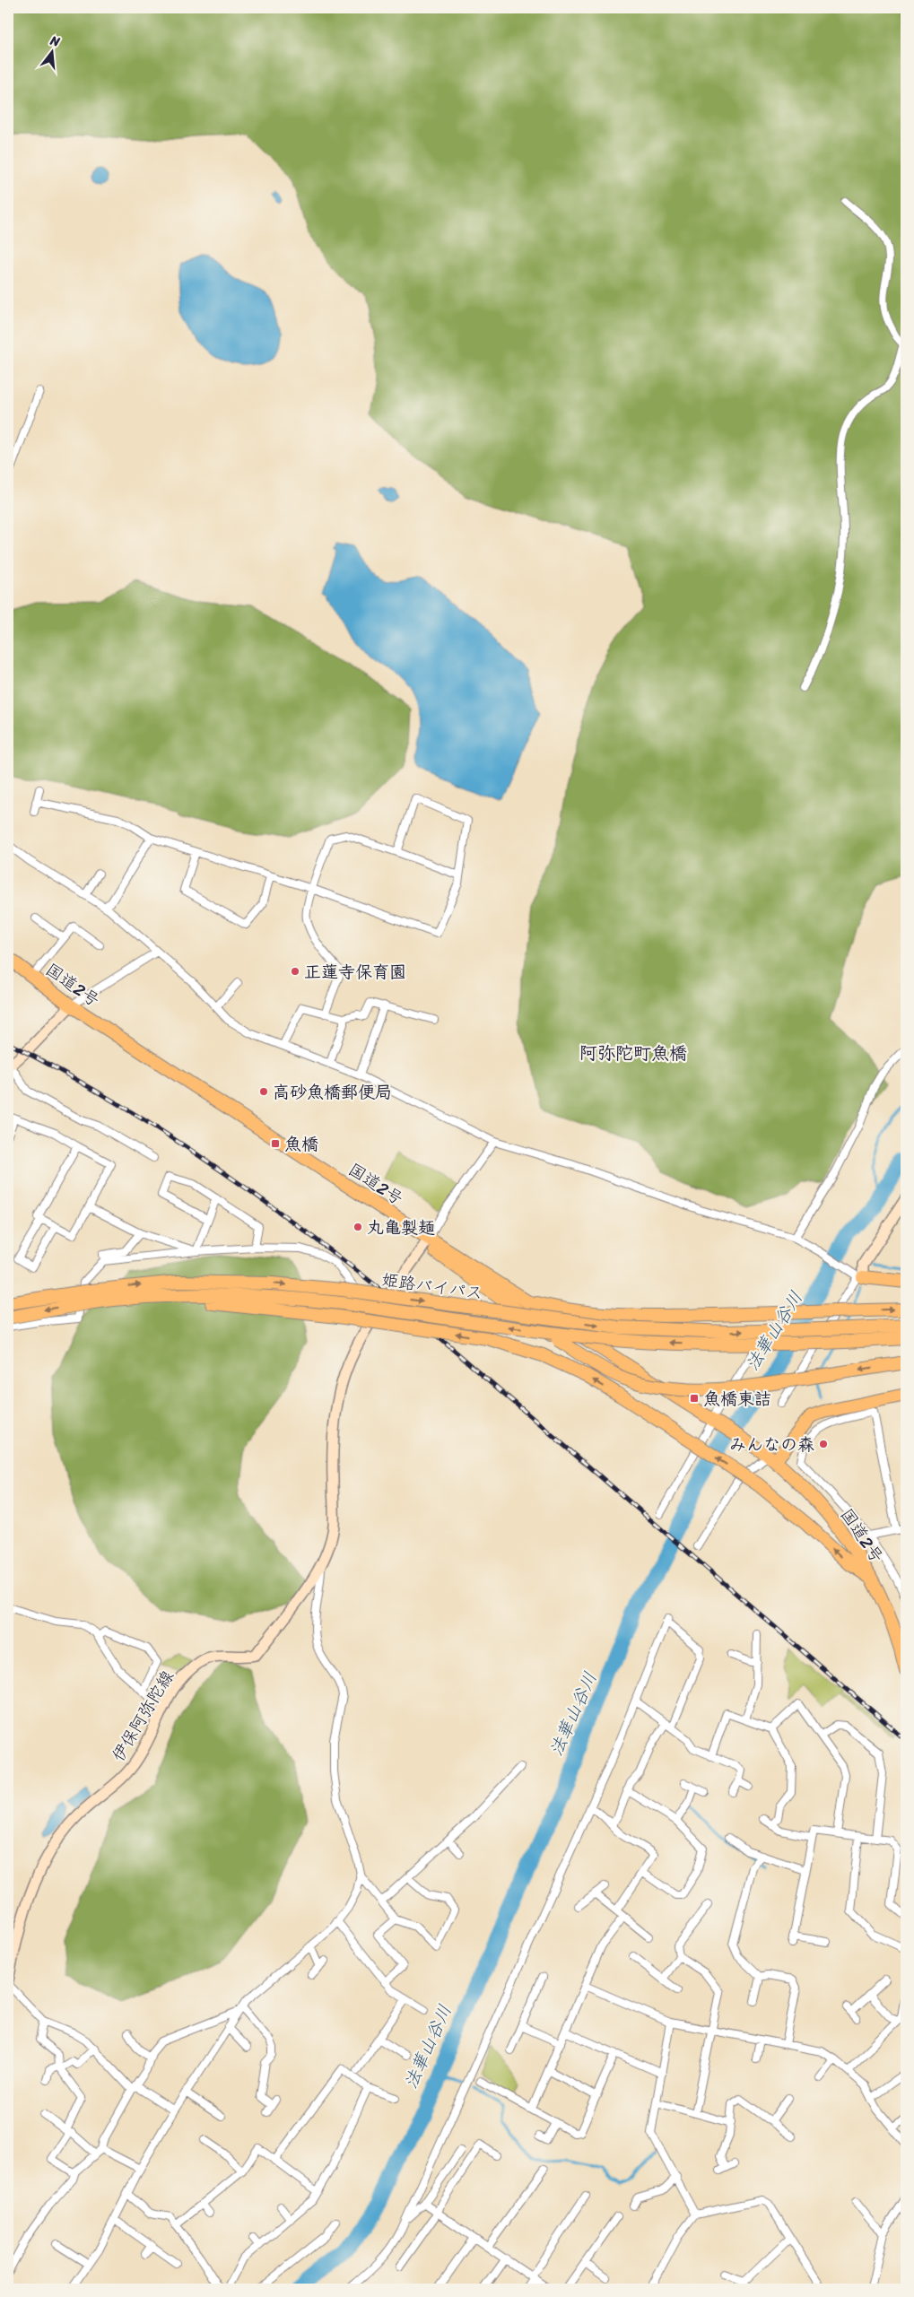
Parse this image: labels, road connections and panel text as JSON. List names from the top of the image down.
{
  "streets": {
    "highway": ["国道2号", "姫路バイパス"],
    "main road": ["伊保阿弥陀線"]
  },
  "crossings": [
    ["国道2号", "伊保阿弥陀線"]
  ],
  "districts": ["阿弥陀町魚橋"],
  "water": ["法華山谷川"],
  "places": {
    "other": [
      "正蓮寺保育園",
      "高砂魚橋郵便局",
      "丸亀製麺",
      "みんなの森"
    ],
    "transit": ["魚橋", "魚橋東詰"]
  },
  "north": "top"
}
